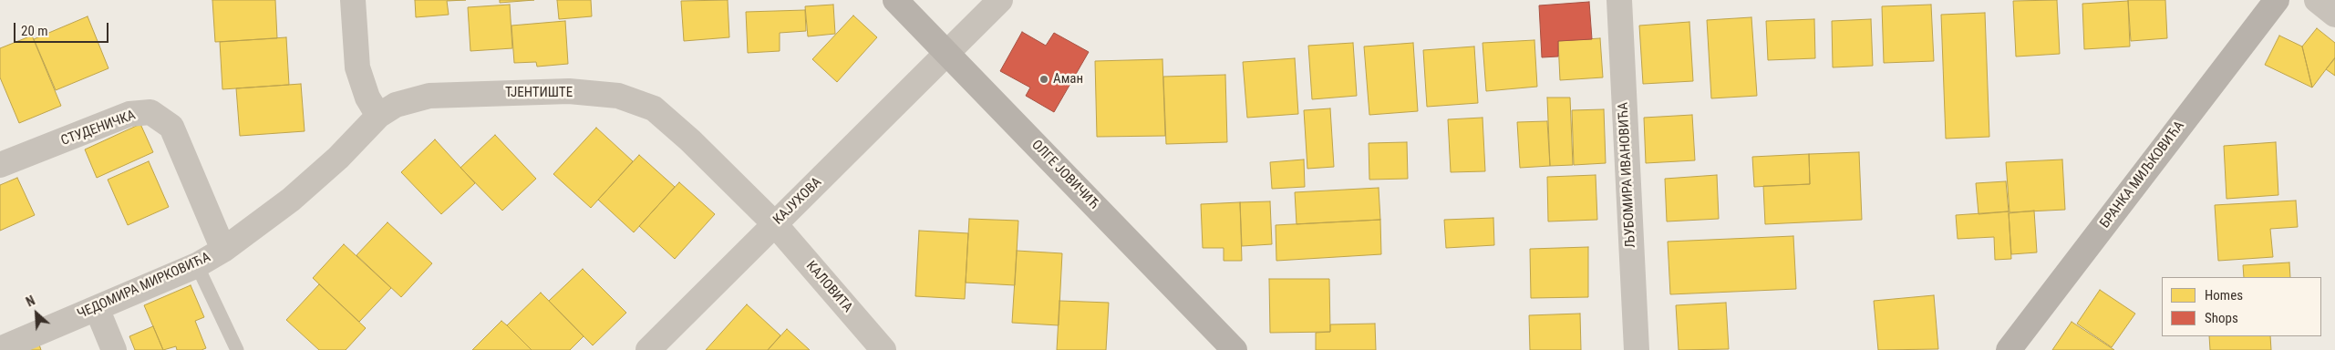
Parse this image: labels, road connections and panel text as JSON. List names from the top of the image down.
{
  "streets": {
    "street": [
      "ТЈЕНТИШТЕ",
      "СТУДЕНИЧКА",
      "ОЛГЕ ЈОВИЧИЋ",
      "ЉУБОМИРА ИВАНОВИЋА",
      "БРАНКА МИЉКОВИЋА",
      "КАЈУХОВА",
      "ЧЕДОМИРА МИРКОВИЋА",
      "КАЛОВИТА"
    ]
  },
  "crossings": [
    ["ТЈЕНТИШТЕ", "КАЈУХОВА"],
    ["ТЈЕНТИШТЕ", "ЧЕДОМИРА МИРКОВИЋА"],
    ["ТЈЕНТИШТЕ", "КАЛОВИТА"],
    ["СТУДЕНИЧКА", "ЧЕДОМИРА МИРКОВИЋА"],
    ["ОЛГЕ ЈОВИЧИЋ", "КАЈУХОВА"],
    ["КАЈУХОВА", "КАЛОВИТА"]
  ],
  "places": ["Аман"],
  "legend": ["Homes", "Shops"],
  "scale_bar": "20 m",
  "north": "top left"
}
